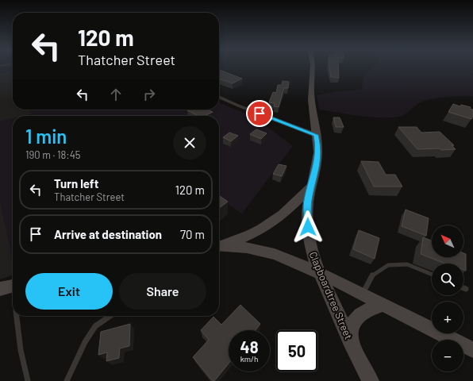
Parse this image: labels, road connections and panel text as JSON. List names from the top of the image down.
{
  "streets": {
    "main road": ["Clapboardtree Street"]
  },
  "north": "top left",
  "page": {
    "turn": ["120 m", "Thatcher Street"],
    "heading": ["1 min", "190 m · 18:45"],
    "list": [
      {
        "name": "Turn left",
        "note": "Thatcher Street",
        "value": "120 m"
      },
      {
        "name": "Arrive at destination",
        "value": "70 m"
      }
    ],
    "map_buttons": ["+", "−"],
    "buttons": ["Exit", "Share"],
    "speed": "48 km/h",
    "limit": "50"
  }
}
